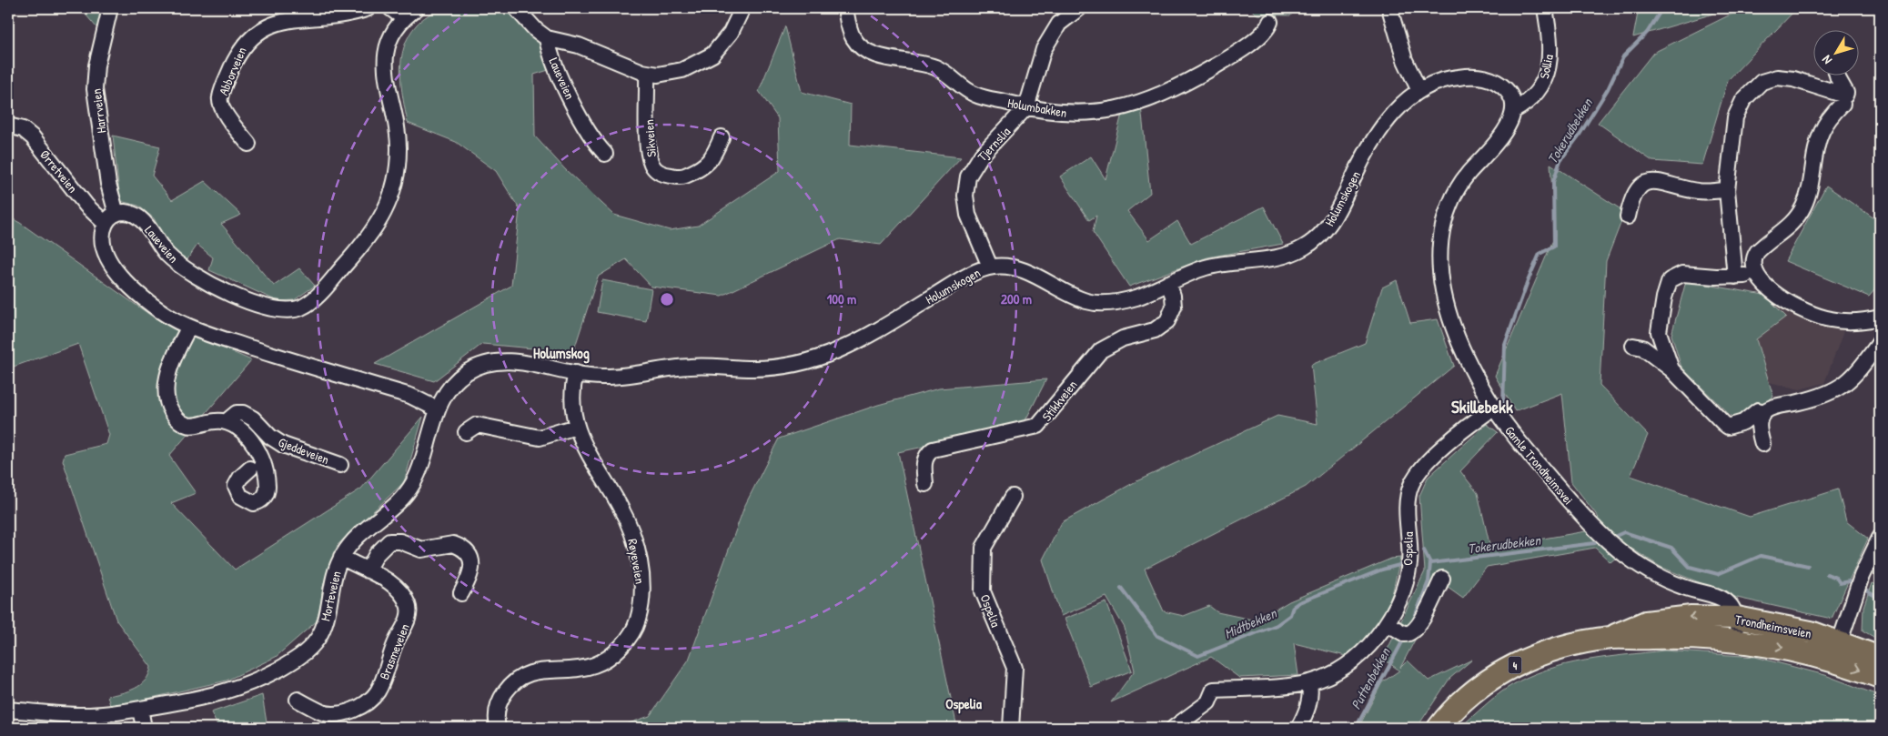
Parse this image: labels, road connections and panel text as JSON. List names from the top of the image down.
{
  "streets": {
    "highway": ["Trondheimsveien", "4"],
    "street": [
      "Sollia",
      "Abborveien",
      "Laueveien",
      "Holumbakken",
      "Harrveien",
      "Sikveien",
      "Tjernslia",
      "Ørretveien",
      "Holumskogen",
      "Stikkveien",
      "Gjeddeveien",
      "Gamle Trondheimsvei",
      "Ospelia",
      "Røyeveien",
      "Morteveien",
      "Brasmeveien"
    ]
  },
  "crossings": [
    ["Sollia", "Gamle Trondheimsvei"],
    ["Laueveien", "Harrveien"],
    ["Laueveien", "Ørretveien"],
    ["Holumbakken", "Tjernslia"],
    ["Harrveien", "Ørretveien"],
    ["Tjernslia", "Holumskogen"],
    ["Holumskogen", "Stikkveien"],
    ["Holumskogen", "Røyeveien"],
    ["Holumskogen", "Morteveien"],
    ["Gamle Trondheimsvei", "Ospelia"],
    ["Gamle Trondheimsvei", "Trondheimsveien"],
    ["Røyeveien", "Morteveien"],
    ["Morteveien", "Brasmeveien"]
  ],
  "districts": ["Holumskog", "Skillebekk", "Ospelia"],
  "water": ["Tokerudbekken", "Midtbekken", "Puttenbekken"],
  "north": "bottom left",
  "rings": ["100 m", "200 m"]
}
